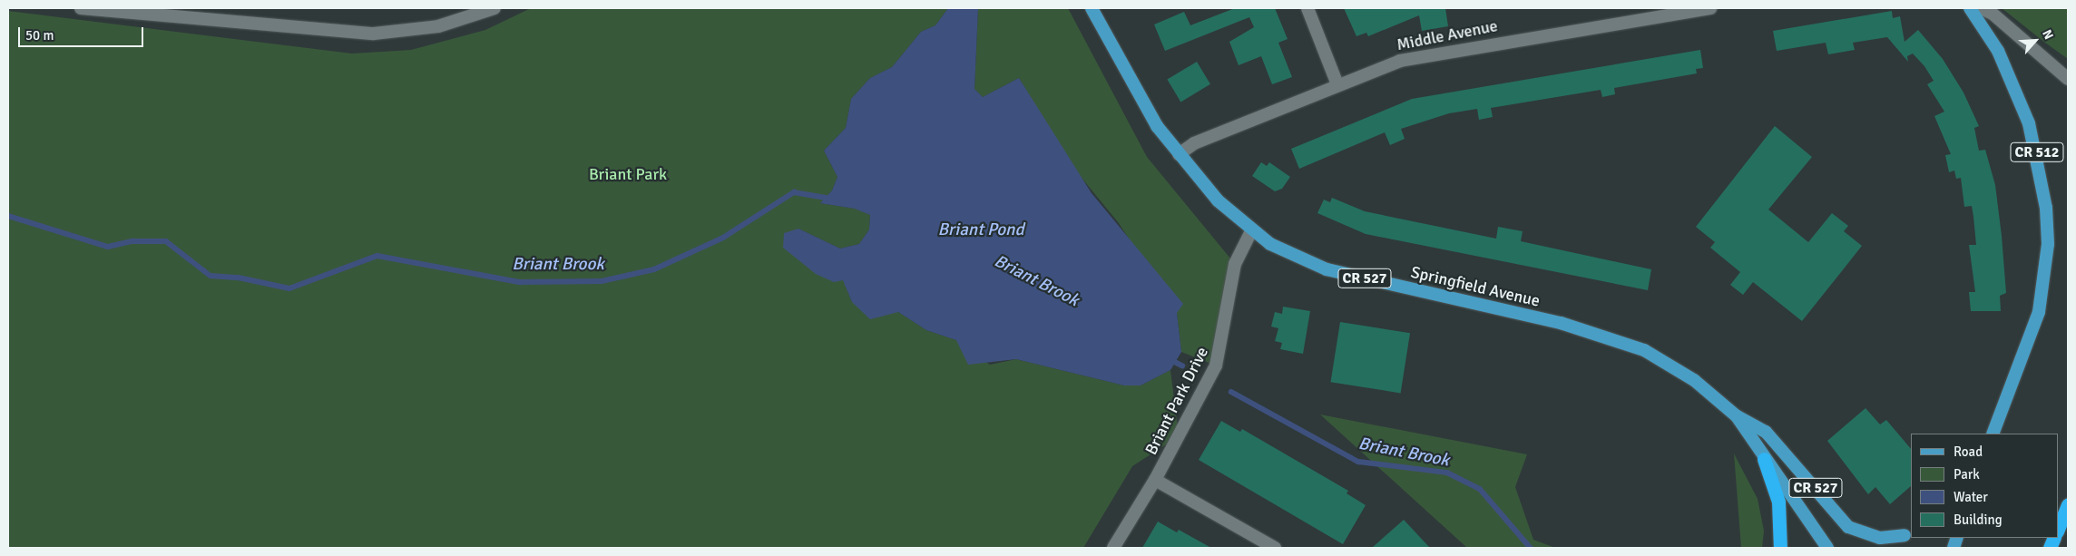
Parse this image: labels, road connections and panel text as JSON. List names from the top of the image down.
{
  "streets": {
    "main road": ["CR 512", "CR 527", "Springfield Avenue"],
    "street": ["Middle Avenue", "Briant Park Drive"]
  },
  "crossings": [
    ["Middle Avenue", "Springfield Avenue"],
    ["Springfield Avenue", "Briant Park Drive"]
  ],
  "water": ["Briant Pond", "Briant Brook"],
  "parks": ["Briant Park"],
  "legend": [
    "Road",
    "Park",
    "Water",
    "Building"
  ],
  "scale_bar": "50 m",
  "north": "top right"
}
